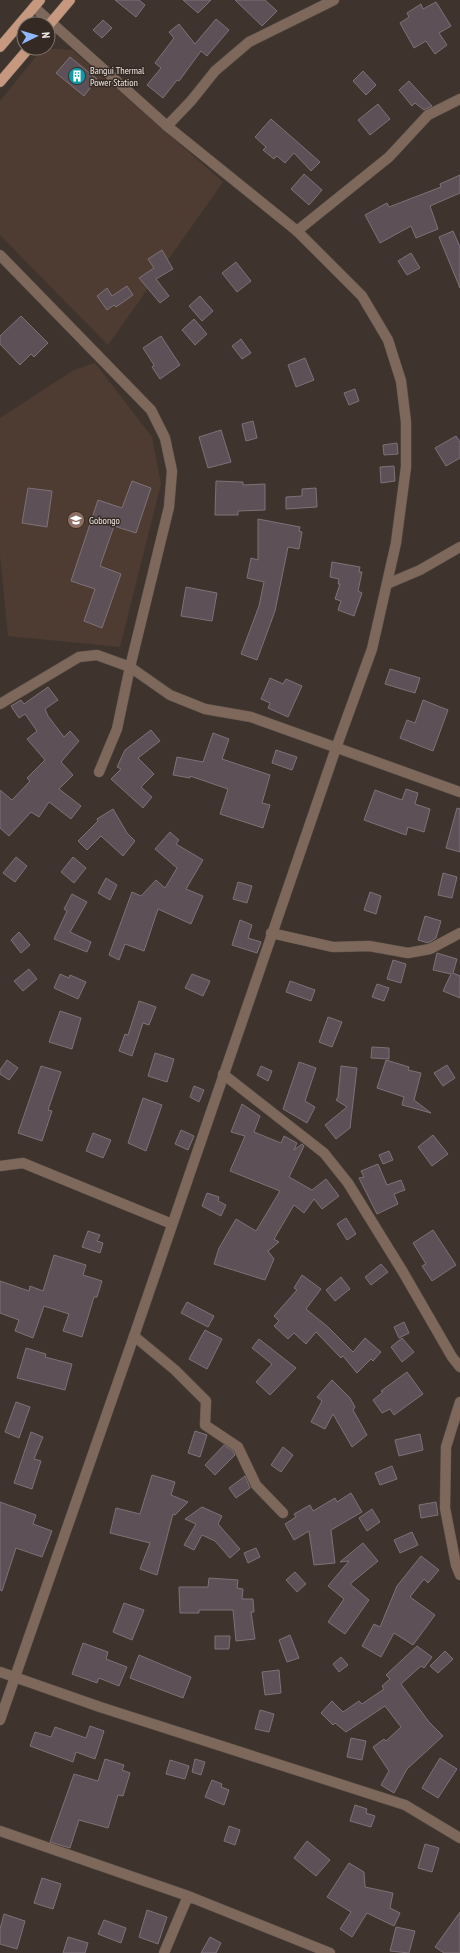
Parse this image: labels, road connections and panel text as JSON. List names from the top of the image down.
{
  "places": {
    "building": ["Bangui Thermal Power Station"],
    "school or university": ["Gobongo"]
  },
  "north": "right"
}
